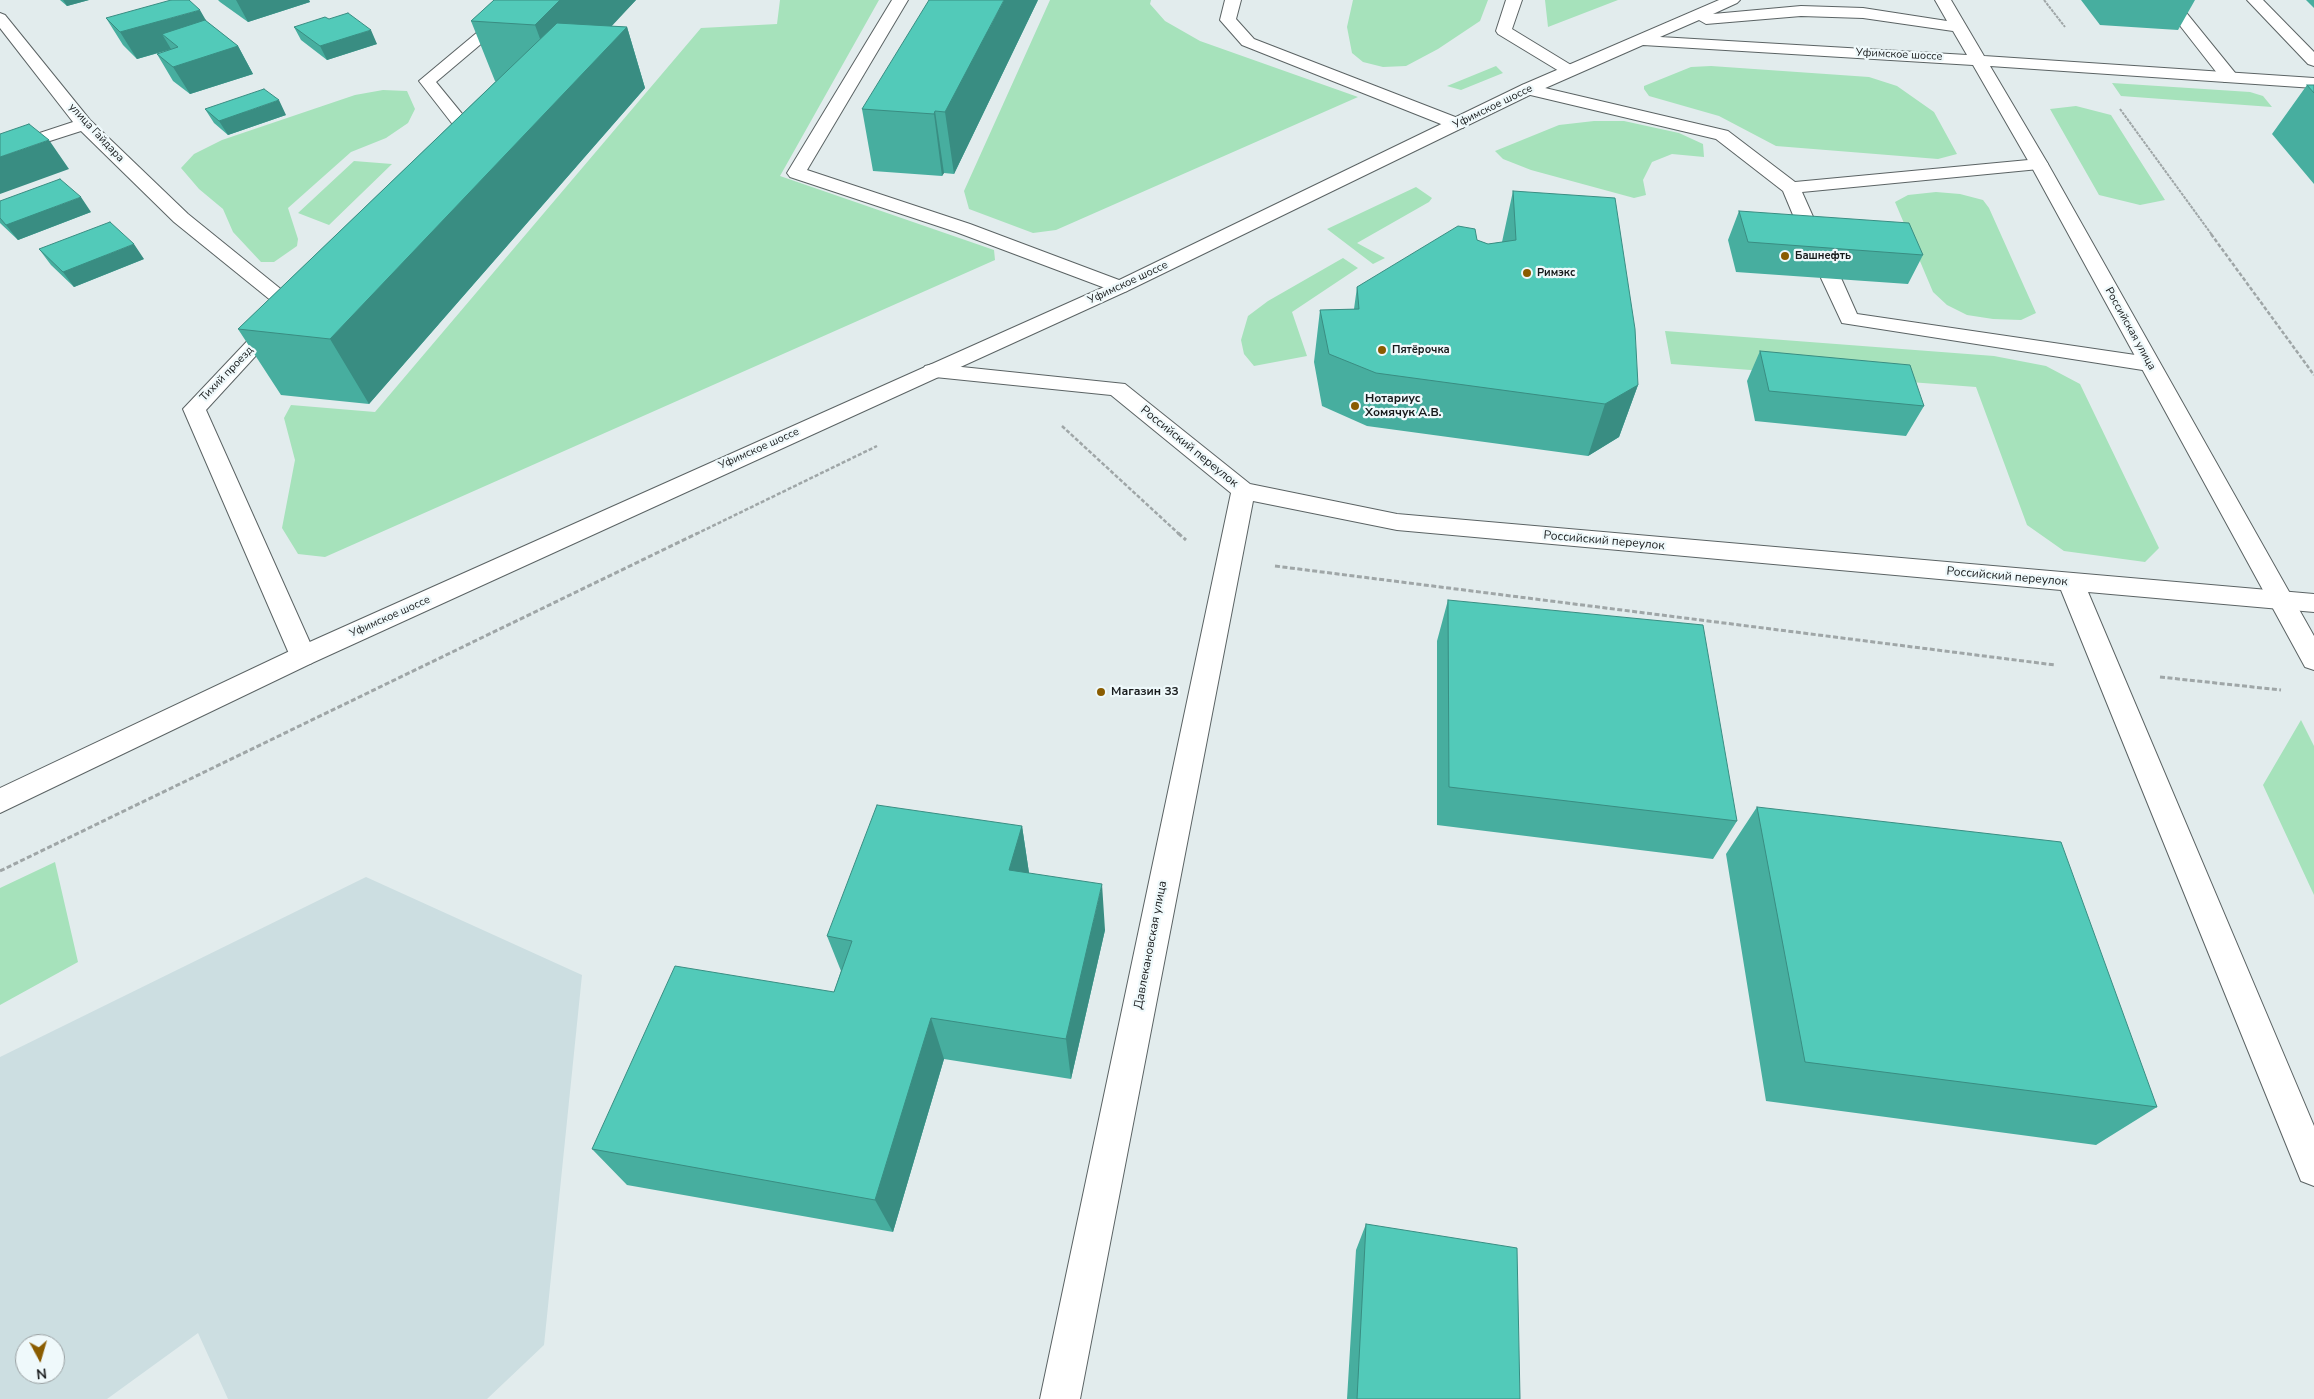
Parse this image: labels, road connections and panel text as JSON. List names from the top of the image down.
{
  "streets": {
    "main road": [
      "Уфимское шоссе",
      "улица Гайдара",
      "Российская улица",
      "Тихий проезд",
      "Российский переулок",
      "Давлекановская улица"
    ]
  },
  "crossings": [
    ["Уфимское шоссе", "Российская улица"],
    ["Уфимское шоссе", "Тихий проезд"],
    ["Уфимское шоссе", "Российский переулок"],
    ["улица Гайдара", "Тихий проезд"],
    ["Российская улица", "Российский переулок"],
    ["Российский переулок", "Давлекановская улица"]
  ],
  "places": [
    "Башнефть",
    "Римэкс",
    "Пятёрочка",
    "Нотариус Хомячук А.В.",
    "Магазин 33"
  ],
  "north": "bottom"
}
